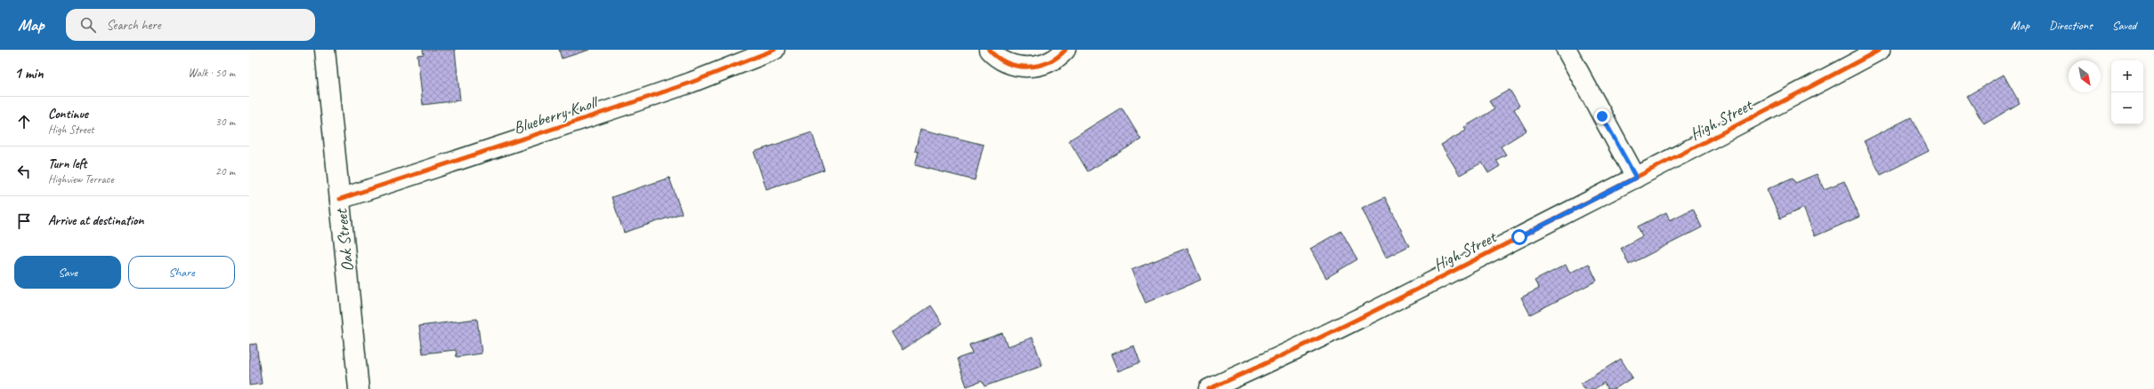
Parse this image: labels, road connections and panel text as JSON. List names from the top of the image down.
{
  "streets": {
    "street": ["Blueberry Knoll", "High Street", "Oak Street"]
  },
  "crossings": [
    ["Blueberry Knoll", "Oak Street"]
  ],
  "north": "bottom right",
  "page": {
    "header": "Map",
    "search": "Search here",
    "nav": ["Map", "Directions", "Saved"],
    "heading": ["1 min", "Walk · 50 m"],
    "map_buttons": ["+", "−"],
    "list": [
      ["Continue", "High Street", "30 m"],
      ["Turn left", "Highview Terrace", "20 m"],
      "Arrive at destination"
    ],
    "buttons": ["Save", "Share"]
  }
}
